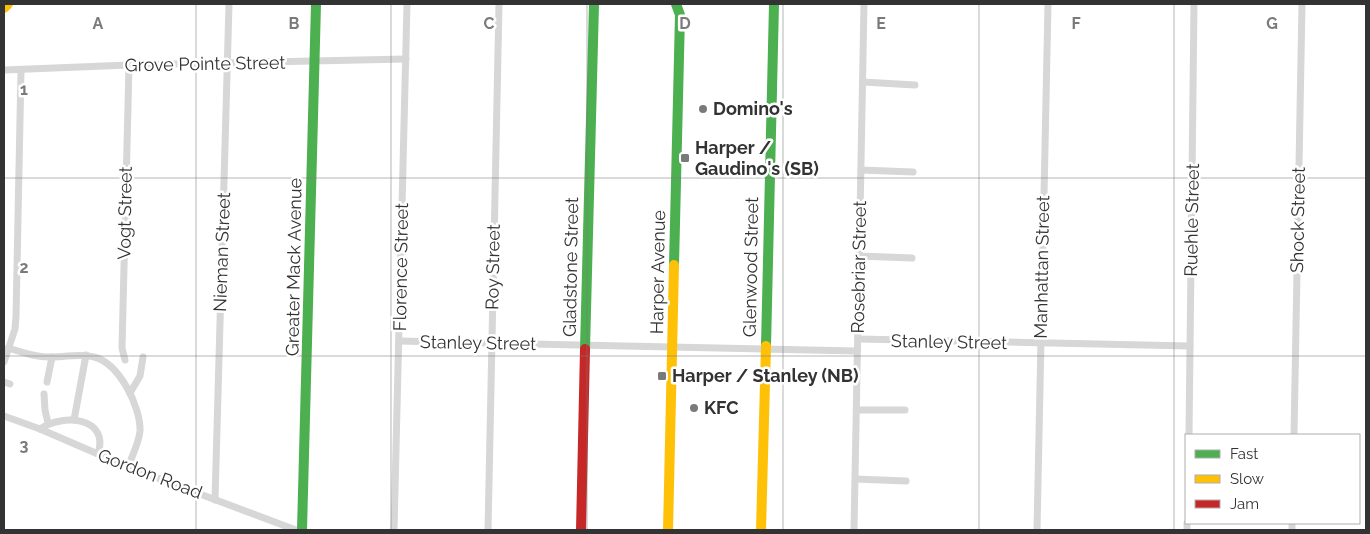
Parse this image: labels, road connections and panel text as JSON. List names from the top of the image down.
{
  "streets": {
    "street": [
      "Grove Pointe Street",
      "Vogt Street",
      "Ruehle Street",
      "Shock Street",
      "Nieman Street",
      "Greater Mack Avenue",
      "Florence Street",
      "Roy Street",
      "Gladstone Street",
      "Glenwood Street",
      "Rosebriar Street",
      "Manhattan Street",
      "Harper Avenue",
      "Stanley Street",
      "Gordon Road"
    ]
  },
  "crossings": [
    ["Grove Pointe Street", "Vogt Street"],
    ["Grove Pointe Street", "Nieman Street"],
    ["Grove Pointe Street", "Greater Mack Avenue"],
    ["Grove Pointe Street", "Florence Street"],
    ["Ruehle Street", "Stanley Street"],
    ["Nieman Street", "Gordon Road"],
    ["Florence Street", "Stanley Street"],
    ["Roy Street", "Stanley Street"],
    ["Gladstone Street", "Stanley Street"],
    ["Glenwood Street", "Stanley Street"],
    ["Rosebriar Street", "Stanley Street"],
    ["Manhattan Street", "Stanley Street"],
    ["Harper Avenue", "Stanley Street"]
  ],
  "places": {
    "other": ["Domino's", "KFC"],
    "transit": ["Harper / Gaudino's (SB)", "Harper / Stanley (NB)"]
  },
  "legend": ["Fast", "Slow", "Jam"],
  "grid": {
    "columns": [
      "A",
      "B",
      "C",
      "D",
      "E",
      "F",
      "G"
    ],
    "rows": ["1", "2", "3"]
  }
}
